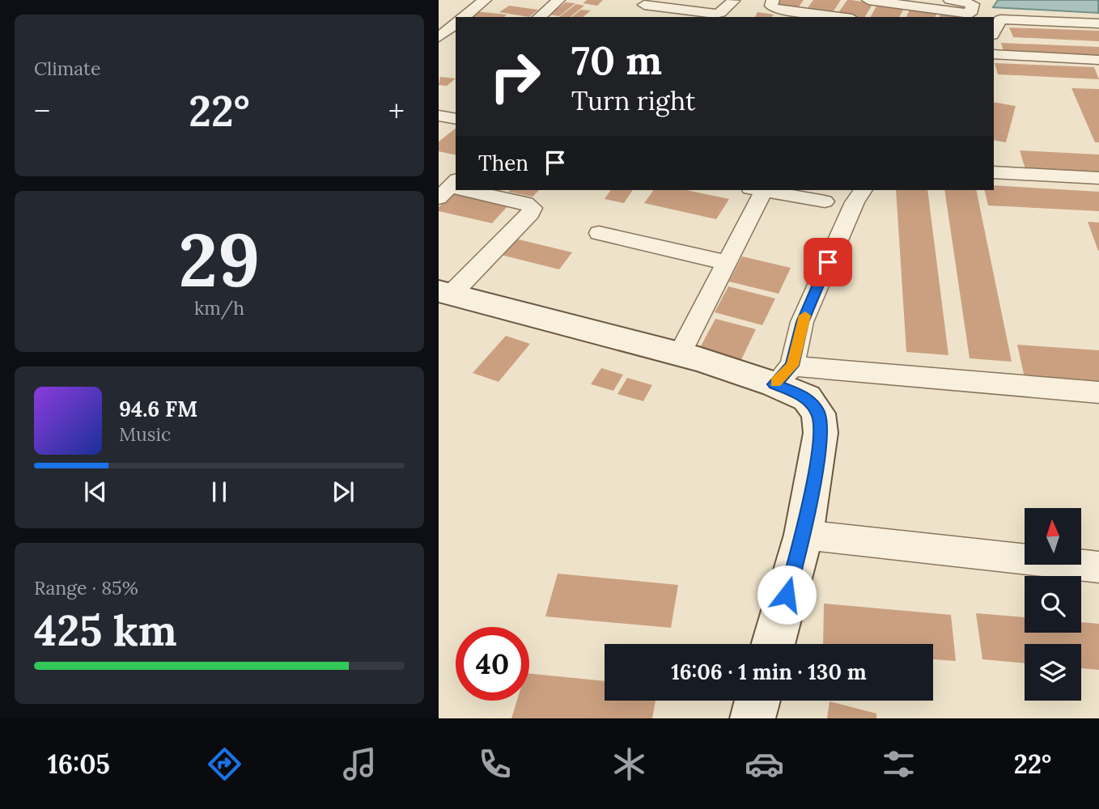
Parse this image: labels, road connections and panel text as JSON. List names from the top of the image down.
{
  "north": "top",
  "page": {
    "tile": [
      "Climate",
      ["29", "km/h"],
      ["Range · 85%", "425 km"]
    ],
    "turn": ["70 m", "Turn right"],
    "heat": ["−", "22°", "+"],
    "then": "Then",
    "song": ["94.6 FM", "Music"],
    "limit": "40",
    "trip": "16:06 · 1 min · 130 m",
    "tabs": ["16:05", "22°"]
  }
}
